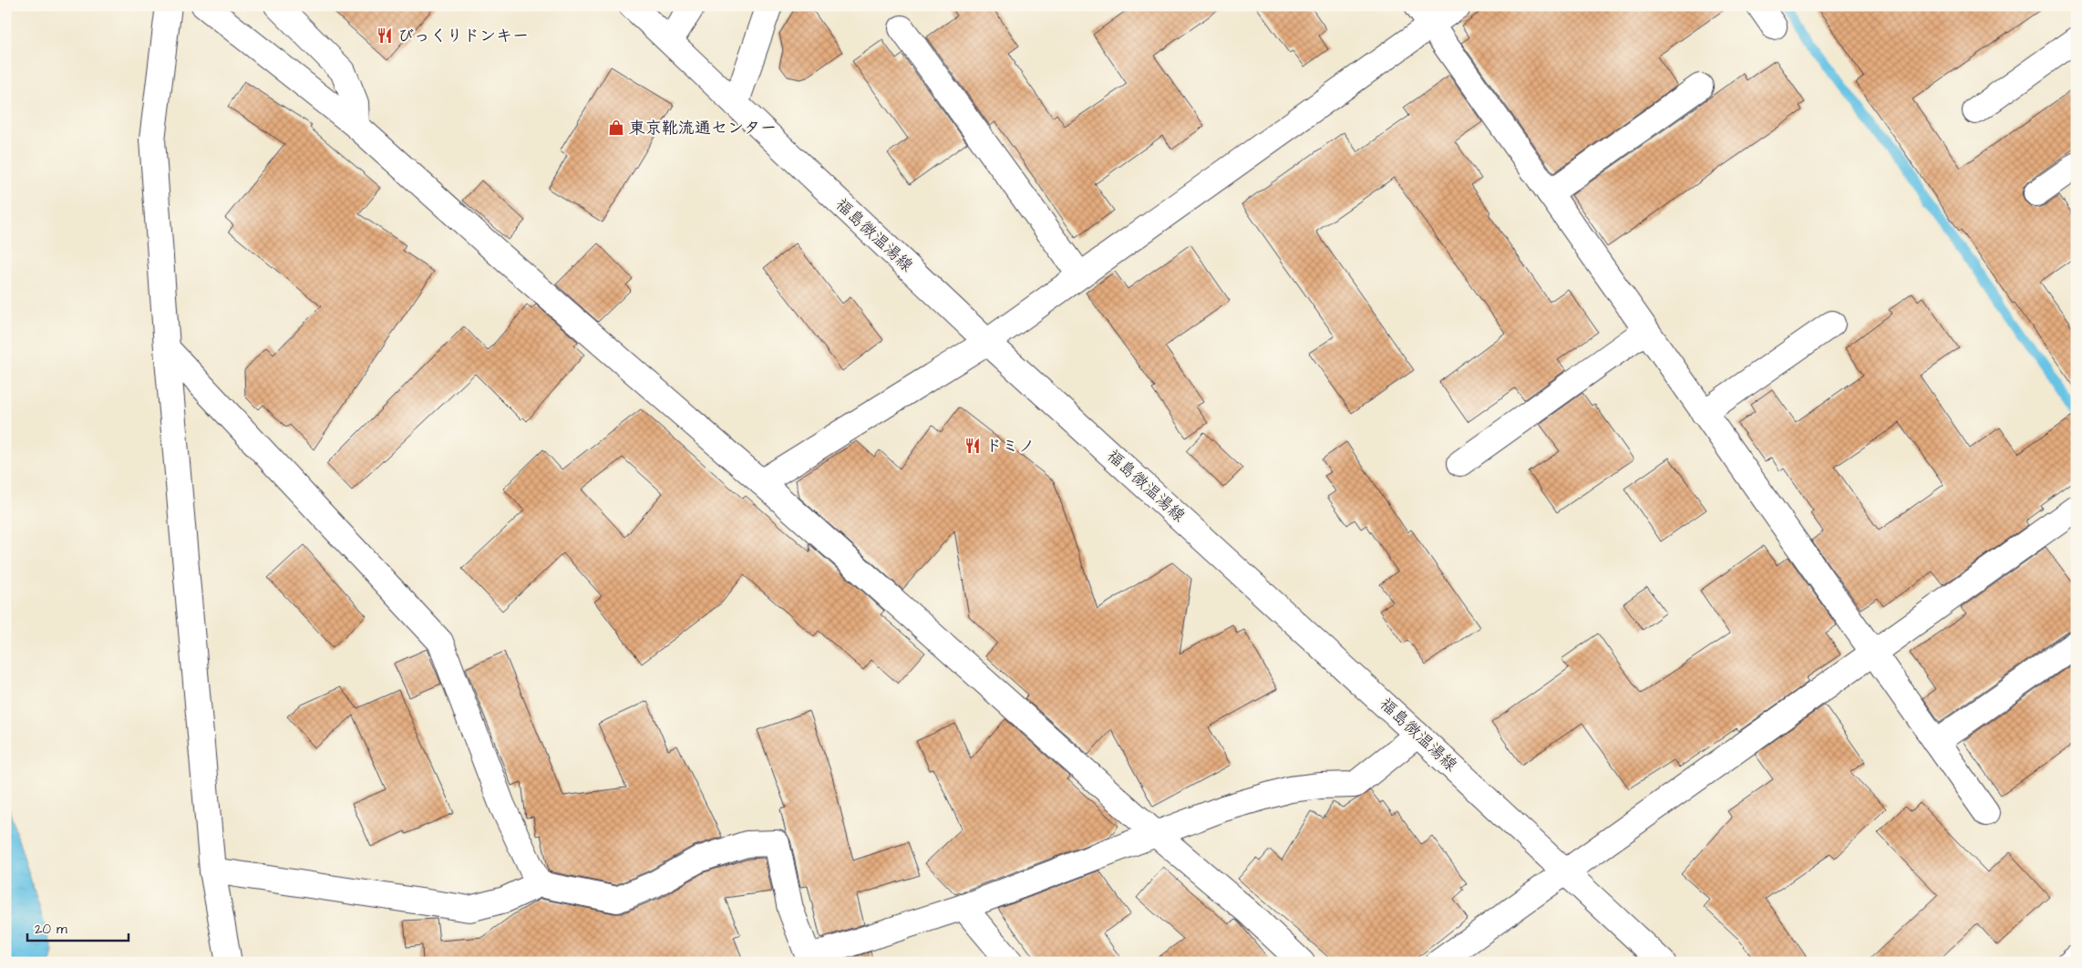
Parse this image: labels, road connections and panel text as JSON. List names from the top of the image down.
{
  "streets": {
    "street": ["福島微温湯線"]
  },
  "places": {
    "restaurant": ["びっくりドンキー", "ドミノ"],
    "shop": ["東京靴流通センター"]
  },
  "scale_bar": "20 m"
}
